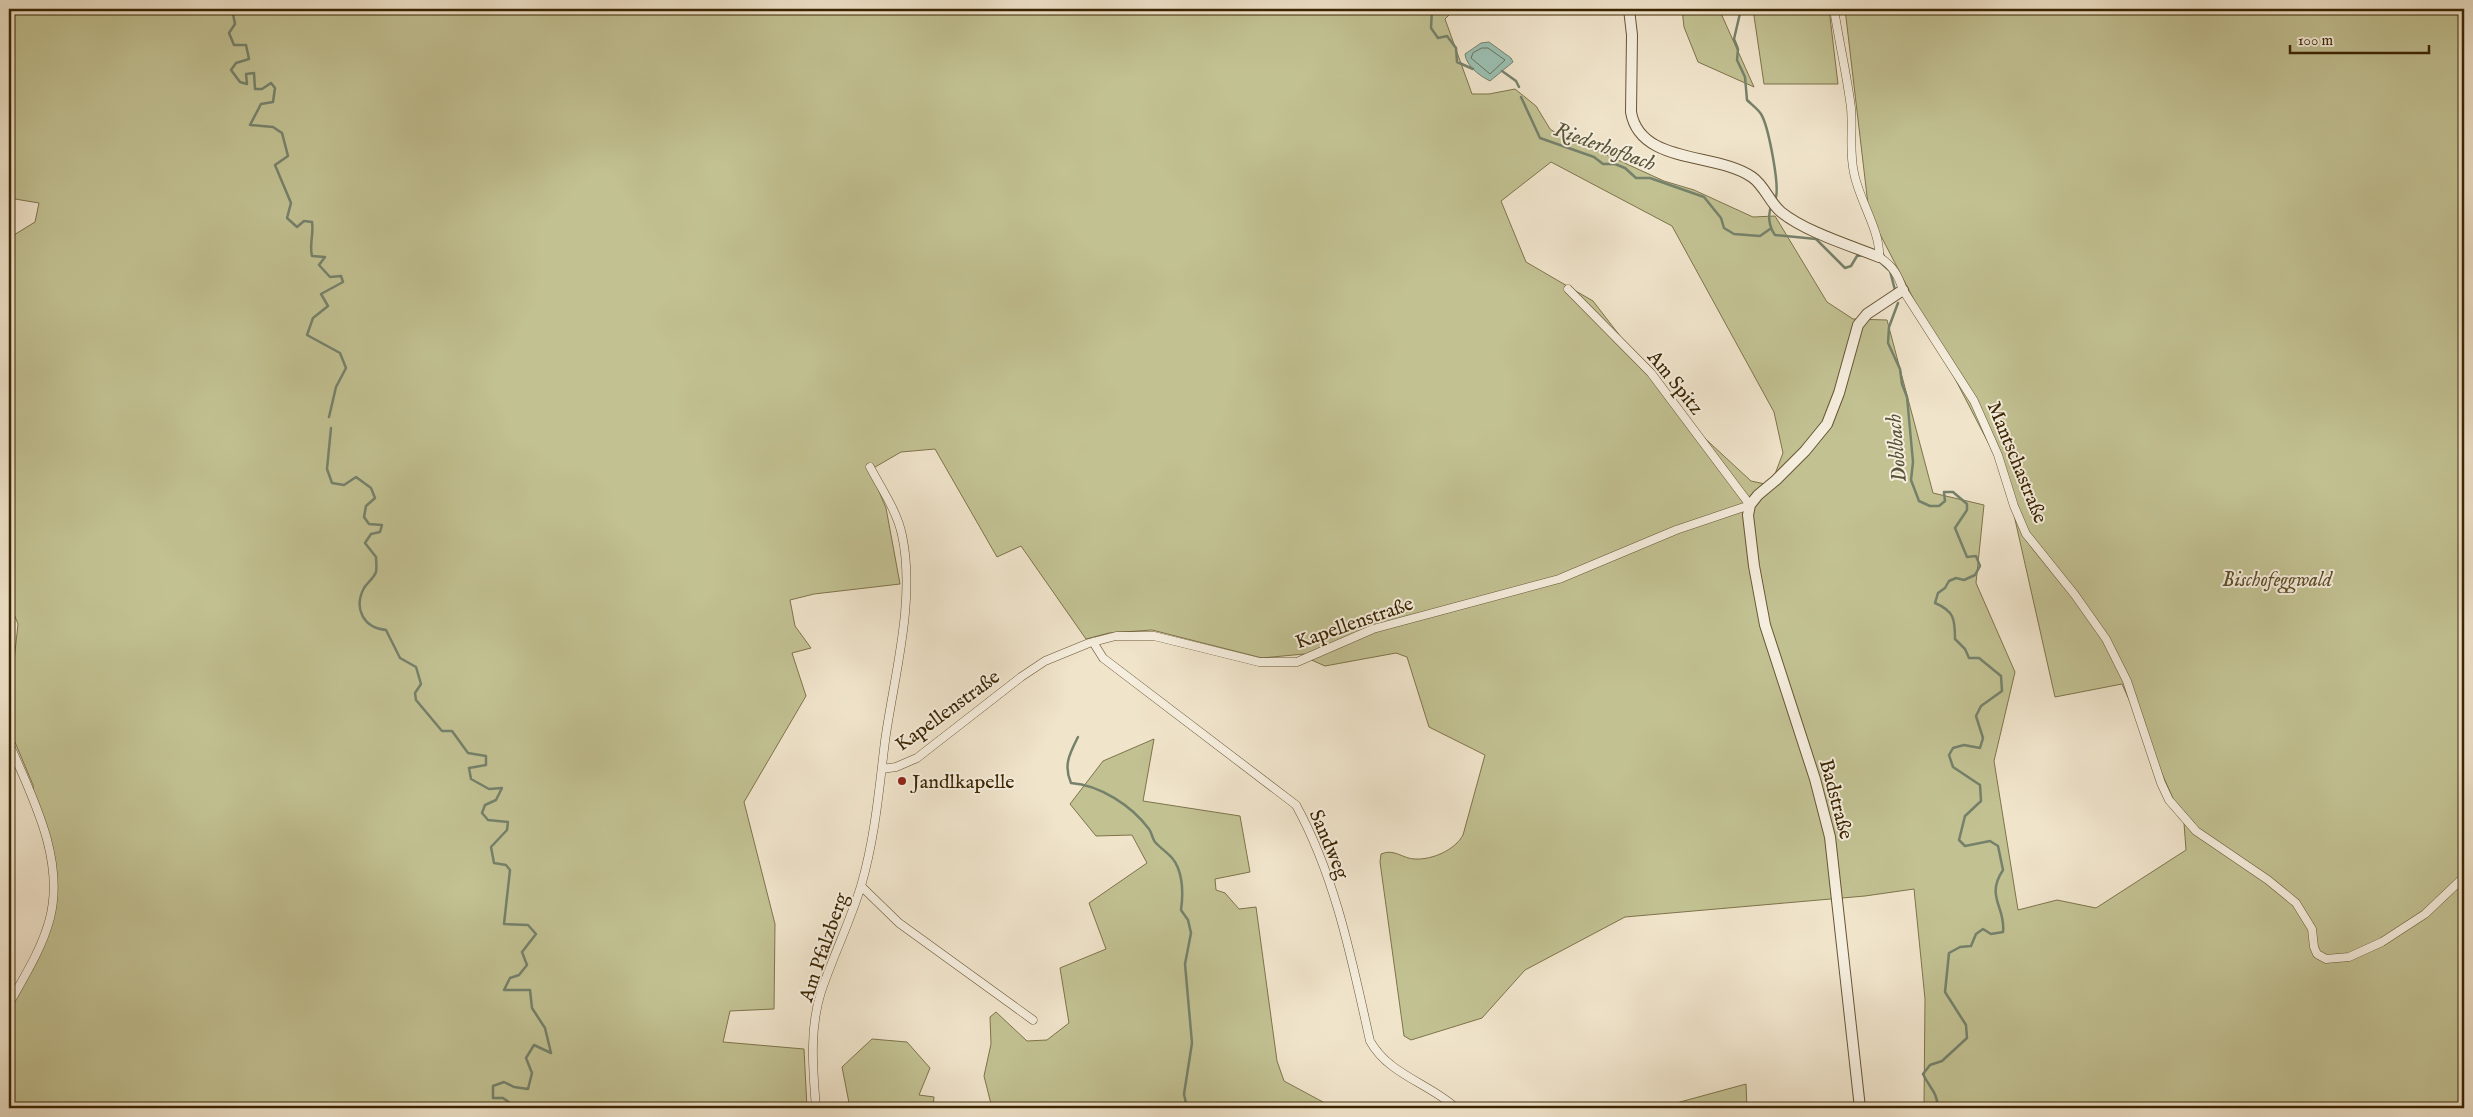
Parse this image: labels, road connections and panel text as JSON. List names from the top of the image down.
{
  "streets": {
    "street": [
      "Am Spitz",
      "Mantschastraße",
      "Kapellenstraße",
      "Badstraße",
      "Sandweg",
      "Am Pfalzberg"
    ]
  },
  "crossings": [
    ["Am Spitz", "Kapellenstraße"],
    ["Am Spitz", "Badstraße"],
    ["Mantschastraße", "Kapellenstraße"],
    ["Kapellenstraße", "Badstraße"],
    ["Kapellenstraße", "Sandweg"],
    ["Kapellenstraße", "Am Pfalzberg"]
  ],
  "water": ["Riederhofbach", "Doblbach"],
  "parks": ["Bischofeggwald"],
  "places": ["Jandlkapelle"],
  "scale_bar": "100 m"
}
